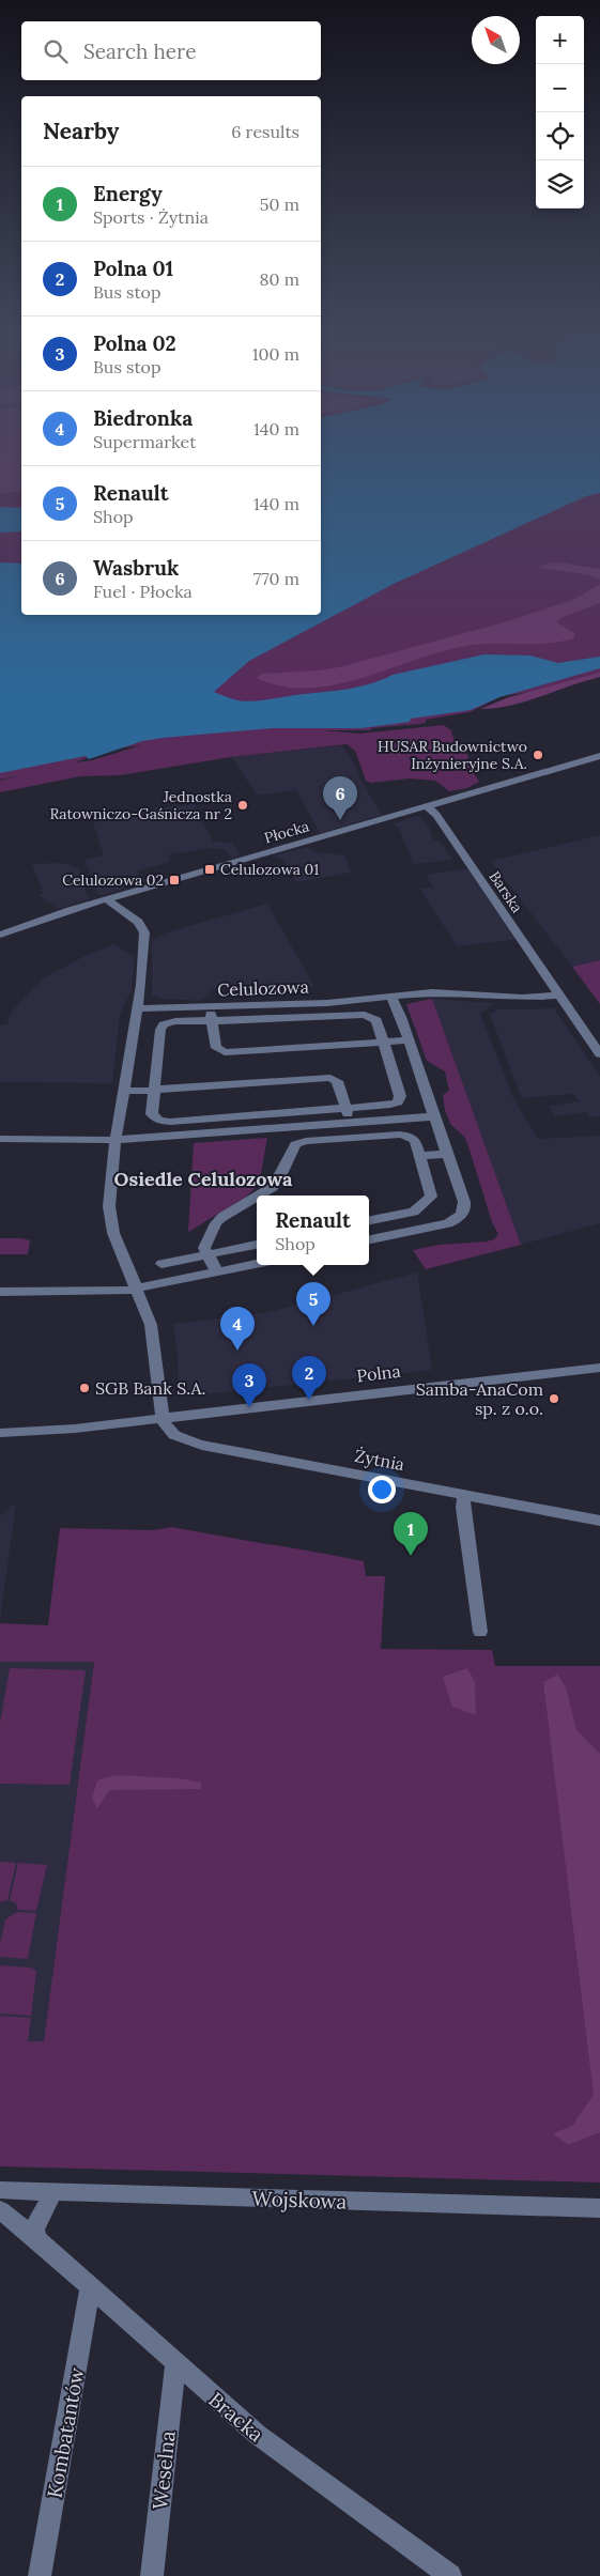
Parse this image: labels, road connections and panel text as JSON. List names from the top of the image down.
{
  "streets": {
    "street": [
      "Płocka",
      "Barska",
      "Celulozowa",
      "Polna",
      "Żytnia",
      "Wojskowa",
      "Bracka",
      "Kombatantów",
      "Weselna"
    ]
  },
  "crossings": [
    ["Płocka", "Barska"],
    ["Polna", "Żytnia"],
    ["Bracka", "Kombatantów"],
    ["Bracka", "Weselna"]
  ],
  "districts": ["Osiedle Celulozowa"],
  "places": {
    "other": [
      "HUSAR Budownictwo Inżynieryjne S.A.",
      "Jednostka Ratowniczo-Gaśnicza nr 2",
      "SGB Bank S.A.",
      "Samba-AnaCom sp. z o.o."
    ],
    "transit": ["Celulozowa 01", "Celulozowa 02"]
  },
  "north": "top left",
  "page": {
    "map_buttons": ["+", "−"],
    "search": "Search here",
    "heading": ["Nearby", "6 results"],
    "list": [
      {
        "mark": "1",
        "name": "Energy",
        "note": "Sports · Żytnia",
        "value": "50 m"
      },
      {
        "mark": "2",
        "name": "Polna 01",
        "note": "Bus stop",
        "value": "80 m"
      },
      {
        "mark": "3",
        "name": "Polna 02",
        "note": "Bus stop",
        "value": "100 m"
      },
      {
        "mark": "4",
        "name": "Biedronka",
        "note": "Supermarket",
        "value": "140 m"
      },
      {
        "mark": "5",
        "name": "Renault",
        "note": "Shop",
        "value": "140 m"
      },
      {
        "mark": "6",
        "name": "Wasbruk",
        "note": "Fuel · Płocka",
        "value": "770 m"
      }
    ],
    "pins": [
      "6",
      "5",
      "4",
      "2",
      "3",
      "1"
    ],
    "popup": ["Renault", "Shop"]
  }
}
